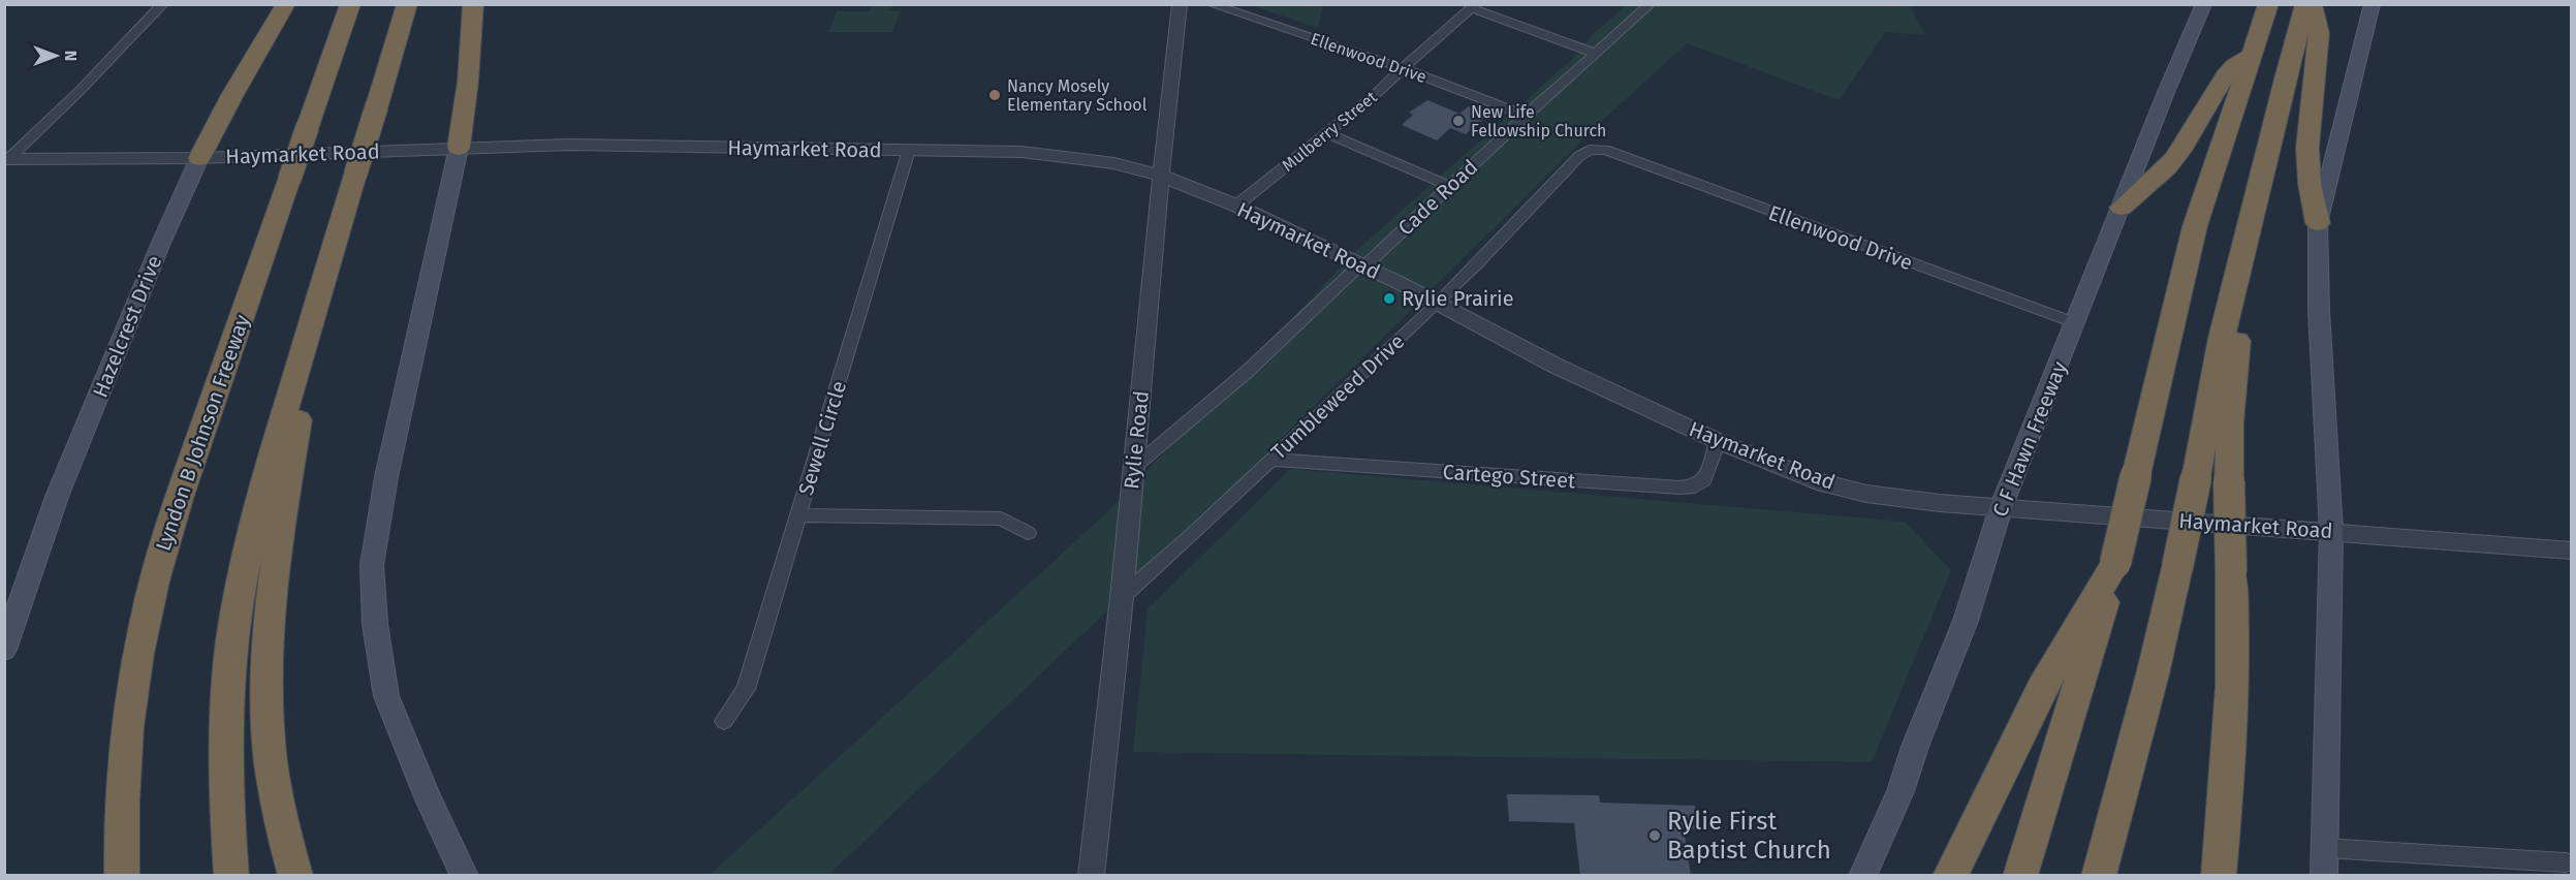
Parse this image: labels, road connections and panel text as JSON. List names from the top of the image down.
{
  "streets": {
    "highway": ["Lyndon B Johnson Freeway"],
    "main road": ["Hazelcrest Drive", "C F Hawn Freeway"],
    "street": [
      "Ellenwood Drive",
      "Mulberry Street",
      "Haymarket Road",
      "Cade Road",
      "Tumbleweed Drive",
      "Sewell Circle",
      "Rylie Road",
      "Cartego Street"
    ]
  },
  "crossings": [
    ["Ellenwood Drive", "Mulberry Street"],
    ["Ellenwood Drive", "Cade Road"],
    ["Ellenwood Drive", "Tumbleweed Drive"],
    ["Ellenwood Drive", "C F Hawn Freeway"],
    ["Mulberry Street", "Haymarket Road"],
    ["Haymarket Road", "Cade Road"],
    ["Haymarket Road", "Hazelcrest Drive"],
    ["Haymarket Road", "Tumbleweed Drive"],
    ["Haymarket Road", "Sewell Circle"],
    ["Haymarket Road", "C F Hawn Freeway"],
    ["Haymarket Road", "Rylie Road"],
    ["Haymarket Road", "Cartego Street"],
    ["Cade Road", "Rylie Road"],
    ["Tumbleweed Drive", "Rylie Road"],
    ["Tumbleweed Drive", "Cartego Street"]
  ],
  "places": [
    "Nancy Mosely Elementary School",
    "New Life Fellowship Church",
    "Rylie Prairie",
    "Rylie First Baptist Church"
  ],
  "north": "right"
}
